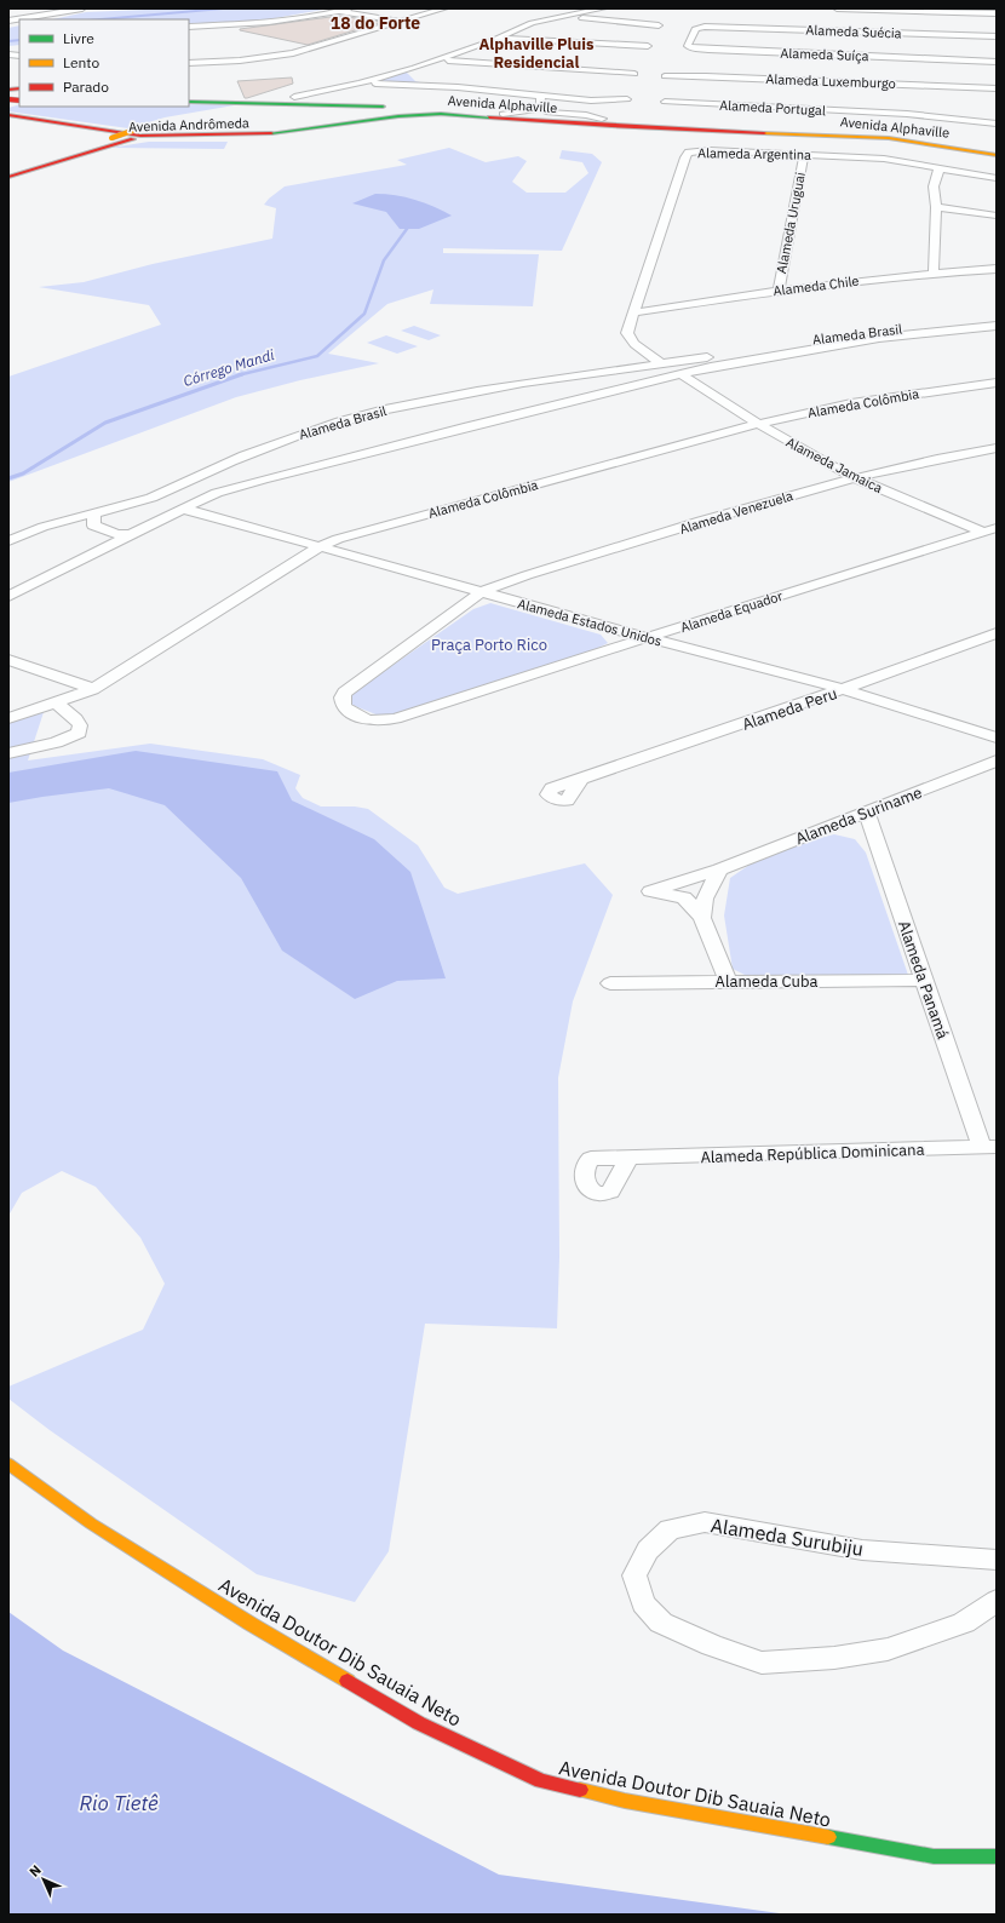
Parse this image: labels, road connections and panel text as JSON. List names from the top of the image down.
{
  "streets": {
    "main road": ["Avenida Alphaville", "Avenida Andrômeda", "Avenida Doutor Dib Sauaia Neto"],
    "street": [
      "Alameda Suécia",
      "Alameda Suíça",
      "Alameda Luxemburgo",
      "Alameda Portugal",
      "Alameda Argentina",
      "Alameda Uruguai",
      "Alameda Chile",
      "Alameda Brasil",
      "Alameda Colômbia",
      "Alameda Jamaica",
      "Alameda Venezuela",
      "Alameda Equador",
      "Alameda Estados Unidos",
      "Alameda Peru",
      "Alameda Suriname",
      "Alameda Panamá",
      "Alameda Cuba",
      "Alameda República Dominicana",
      "Alameda Surubiju"
    ]
  },
  "crossings": [
    ["Alameda Suécia", "Alameda Suíça"],
    ["Avenida Alphaville", "Avenida Andrômeda"],
    ["Alameda Argentina", "Alameda Uruguai"],
    ["Alameda Argentina", "Alameda Chile"],
    ["Alameda Argentina", "Alameda Brasil"],
    ["Alameda Uruguai", "Alameda Chile"],
    ["Alameda Brasil", "Alameda Jamaica"],
    ["Alameda Brasil", "Alameda Estados Unidos"],
    ["Alameda Colômbia", "Alameda Jamaica"],
    ["Alameda Colômbia", "Alameda Estados Unidos"],
    ["Alameda Jamaica", "Alameda Venezuela"],
    ["Alameda Jamaica", "Alameda Equador"],
    ["Alameda Venezuela", "Alameda Equador"],
    ["Alameda Venezuela", "Alameda Estados Unidos"],
    ["Alameda Equador", "Alameda Estados Unidos"],
    ["Alameda Estados Unidos", "Alameda Peru"],
    ["Alameda Suriname", "Alameda Panamá"],
    ["Alameda Panamá", "Alameda Cuba"],
    ["Alameda Panamá", "Alameda República Dominicana"]
  ],
  "districts": ["18 do Forte", "Alphaville Pluis Residencial"],
  "water": ["Córrego Mandi", "Rio Tietê"],
  "parks": ["Praça Porto Rico"],
  "legend": ["Livre", "Lento", "Parado"],
  "north": "top left"
}
